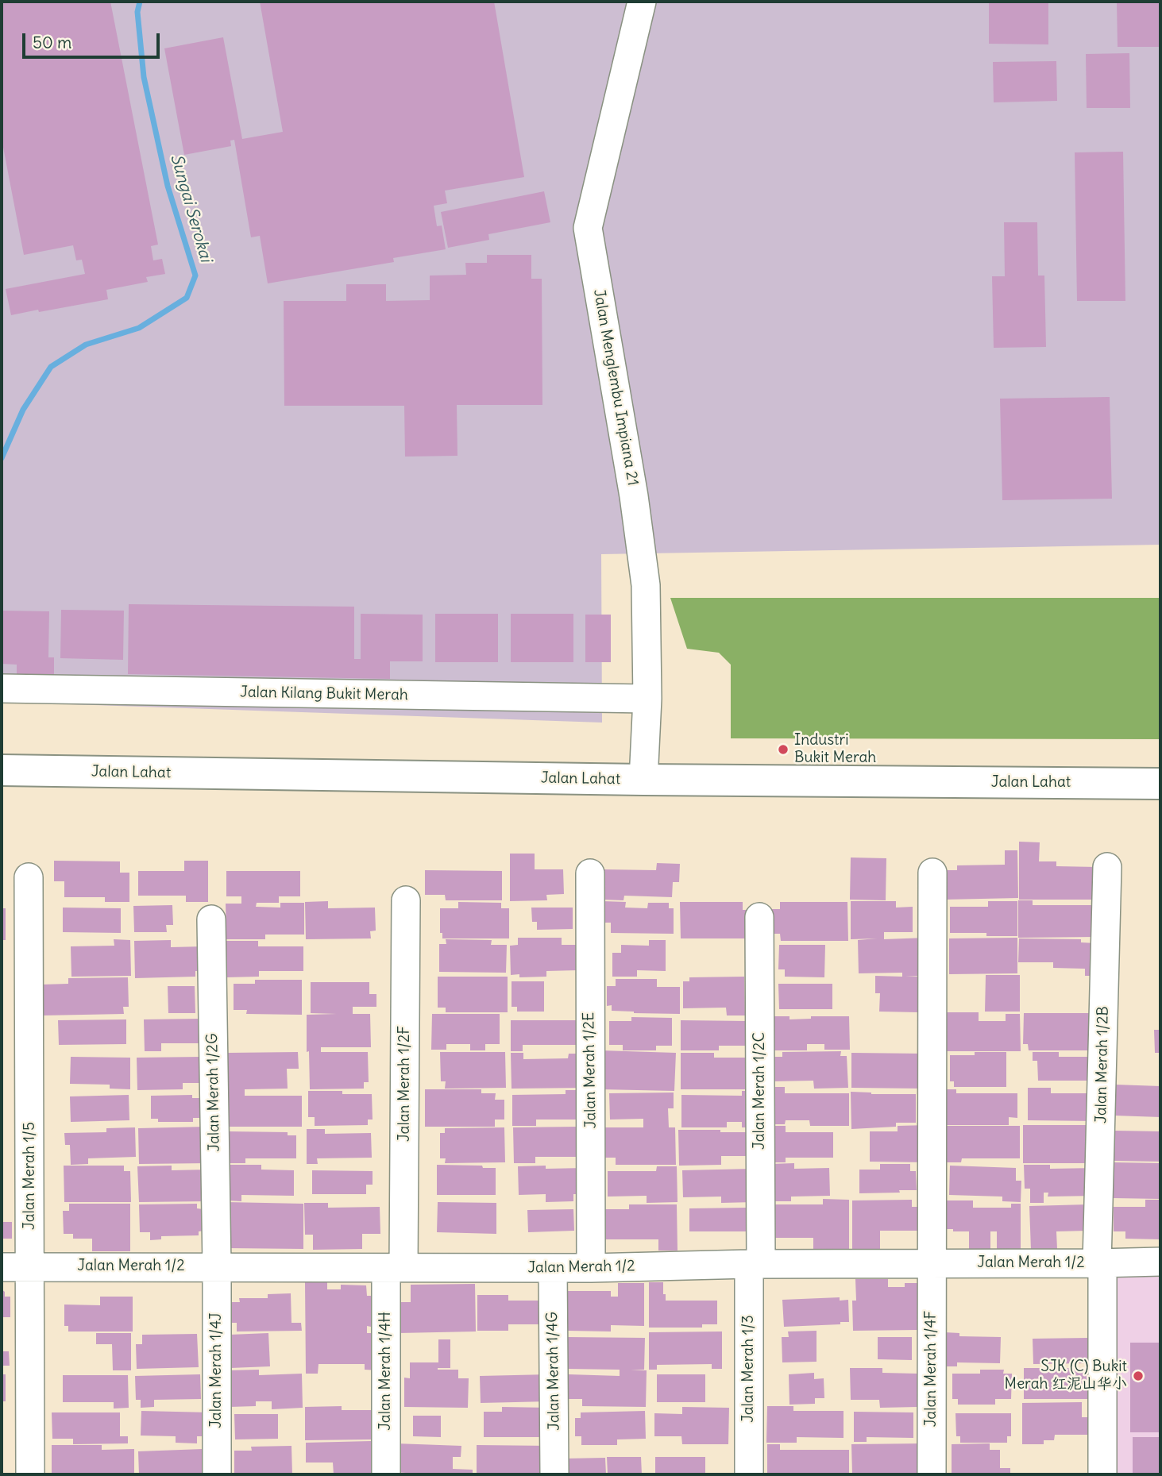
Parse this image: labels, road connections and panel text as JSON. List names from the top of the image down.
{
  "streets": {
    "main road": ["Jalan Lahat"],
    "street": [
      "Jalan Menglembu Impiana 21",
      "Jalan Kilang Bukit Merah",
      "Jalan Merah 1/2B",
      "Jalan Merah 1/2E",
      "Jalan Merah 1/2F",
      "Jalan Merah 1/2C",
      "Jalan Merah 1/2G",
      "Jalan Merah 1/5",
      "Jalan Merah 1/2",
      "Jalan Merah 1/3",
      "Jalan Merah 1/4F",
      "Jalan Merah 1/4J",
      "Jalan Merah 1/4H",
      "Jalan Merah 1/4G"
    ]
  },
  "crossings": [
    ["Jalan Menglembu Impiana 21", "Jalan Kilang Bukit Merah"],
    ["Jalan Menglembu Impiana 21", "Jalan Lahat"],
    ["Jalan Merah 1/2B", "Jalan Merah 1/2"],
    ["Jalan Merah 1/2E", "Jalan Merah 1/2"],
    ["Jalan Merah 1/2F", "Jalan Merah 1/2"],
    ["Jalan Merah 1/2F", "Jalan Merah 1/4H"],
    ["Jalan Merah 1/2C", "Jalan Merah 1/2"],
    ["Jalan Merah 1/2C", "Jalan Merah 1/3"],
    ["Jalan Merah 1/2G", "Jalan Merah 1/2"],
    ["Jalan Merah 1/2G", "Jalan Merah 1/4J"],
    ["Jalan Merah 1/5", "Jalan Merah 1/2"],
    ["Jalan Merah 1/2", "Jalan Merah 1/3"],
    ["Jalan Merah 1/2", "Jalan Merah 1/4F"],
    ["Jalan Merah 1/2", "Jalan Merah 1/4J"],
    ["Jalan Merah 1/2", "Jalan Merah 1/4H"],
    ["Jalan Merah 1/2", "Jalan Merah 1/4G"]
  ],
  "water": ["Sungai Serokai"],
  "places": ["Industri Bukit Merah", "SJK (C) Bukit Merah 红泥山华小"],
  "scale_bar": "50 m"
}
